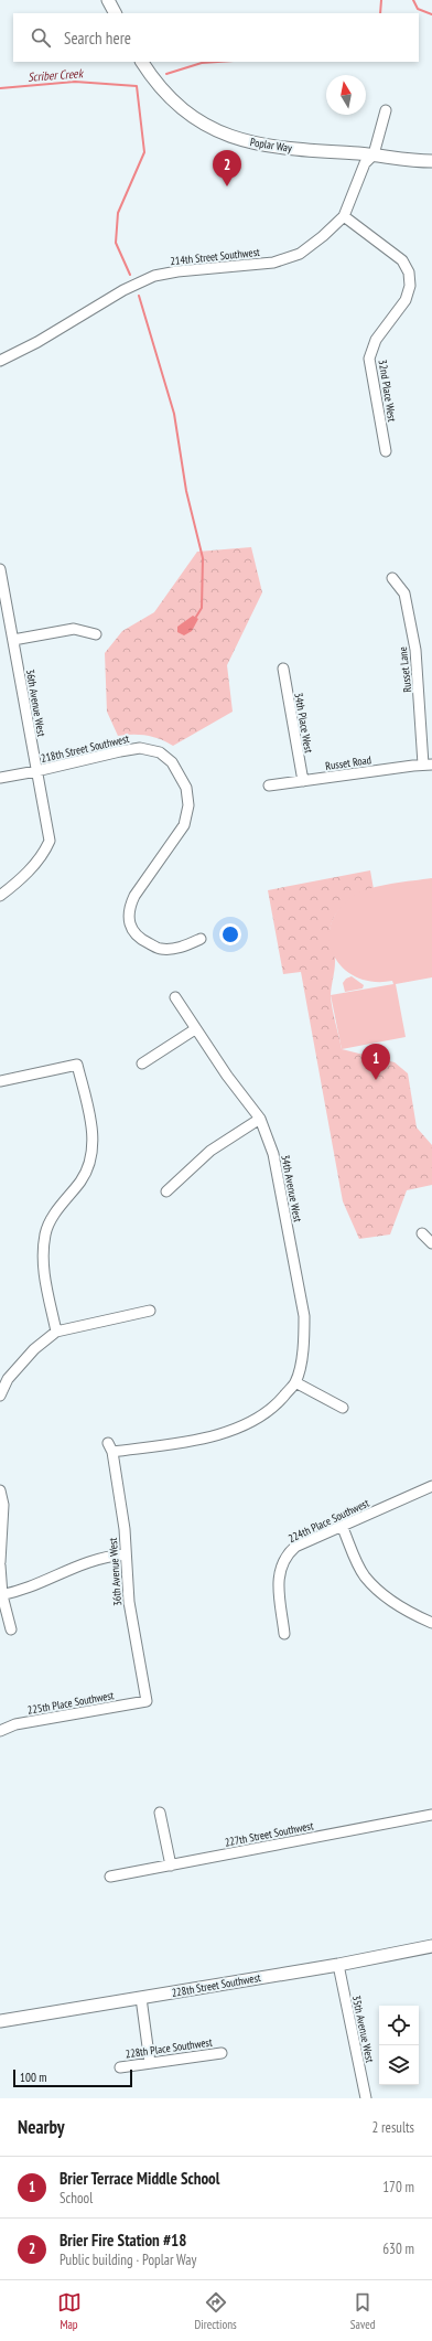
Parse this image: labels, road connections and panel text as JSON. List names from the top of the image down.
{
  "streets": {
    "main road": ["Poplar Way", "228th Street Southwest"],
    "street": [
      "214th Street Southwest",
      "32nd Place West",
      "Russet Lane",
      "36th Avenue West",
      "34th Place West",
      "218th Street Southwest",
      "Russet Road",
      "34th Avenue West",
      "224th Place Southwest",
      "225th Place Southwest",
      "227th Street Southwest",
      "35th Avenue West",
      "228th Place Southwest"
    ]
  },
  "crossings": [
    ["Poplar Way", "214th Street Southwest"],
    ["214th Street Southwest", "32nd Place West"],
    ["Russet Lane", "Russet Road"],
    ["36th Avenue West", "218th Street Southwest"],
    ["36th Avenue West", "34th Avenue West"],
    ["36th Avenue West", "225th Place Southwest"],
    ["34th Place West", "Russet Road"],
    ["228th Street Southwest", "35th Avenue West"]
  ],
  "water": ["Scriber Creek"],
  "scale_bar": "100 m",
  "north": "top",
  "page": {
    "search": "Search here",
    "pins": ["2", "1"],
    "scale": "100 m",
    "heading": ["Nearby", "2 results"],
    "list": [
      {
        "mark": "1",
        "name": "Brier Terrace Middle School",
        "note": "School",
        "value": "170 m"
      },
      {
        "mark": "2",
        "name": "Brier Fire Station #18",
        "note": "Public building · Poplar Way",
        "value": "630 m"
      }
    ],
    "nav": ["Map", "Directions", "Saved"]
  }
}
